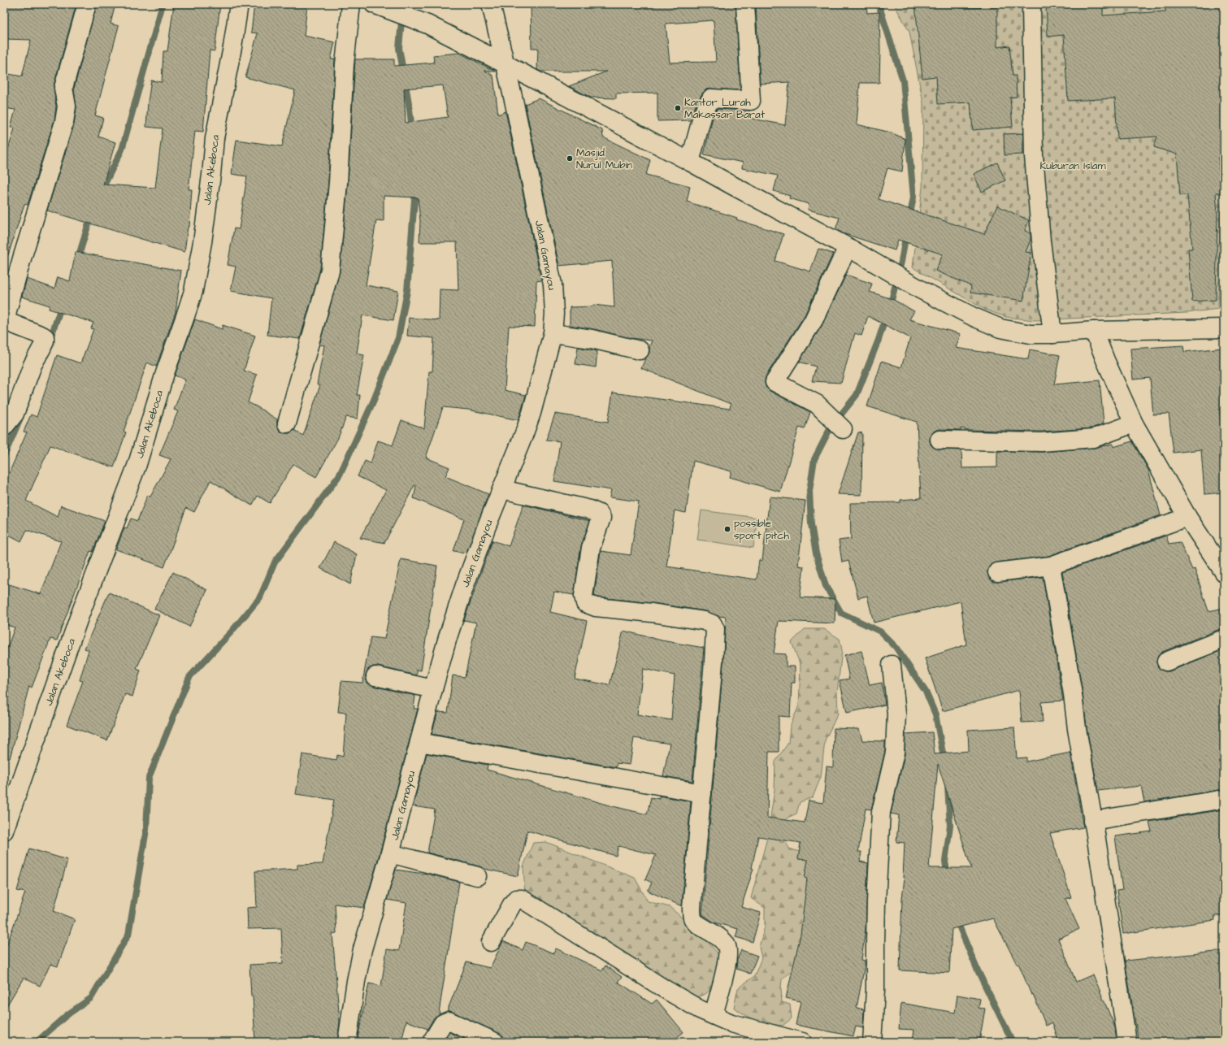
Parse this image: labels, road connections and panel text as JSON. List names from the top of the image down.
{
  "streets": {
    "street": ["Jalan Akeboca", "Jalan Gamayou"]
  },
  "parks": ["Kuburan Islam"],
  "places": ["Kantor Lurah Makassar Barat", "Masjid Nurul Mubin", "possible sport pitch"]
}
